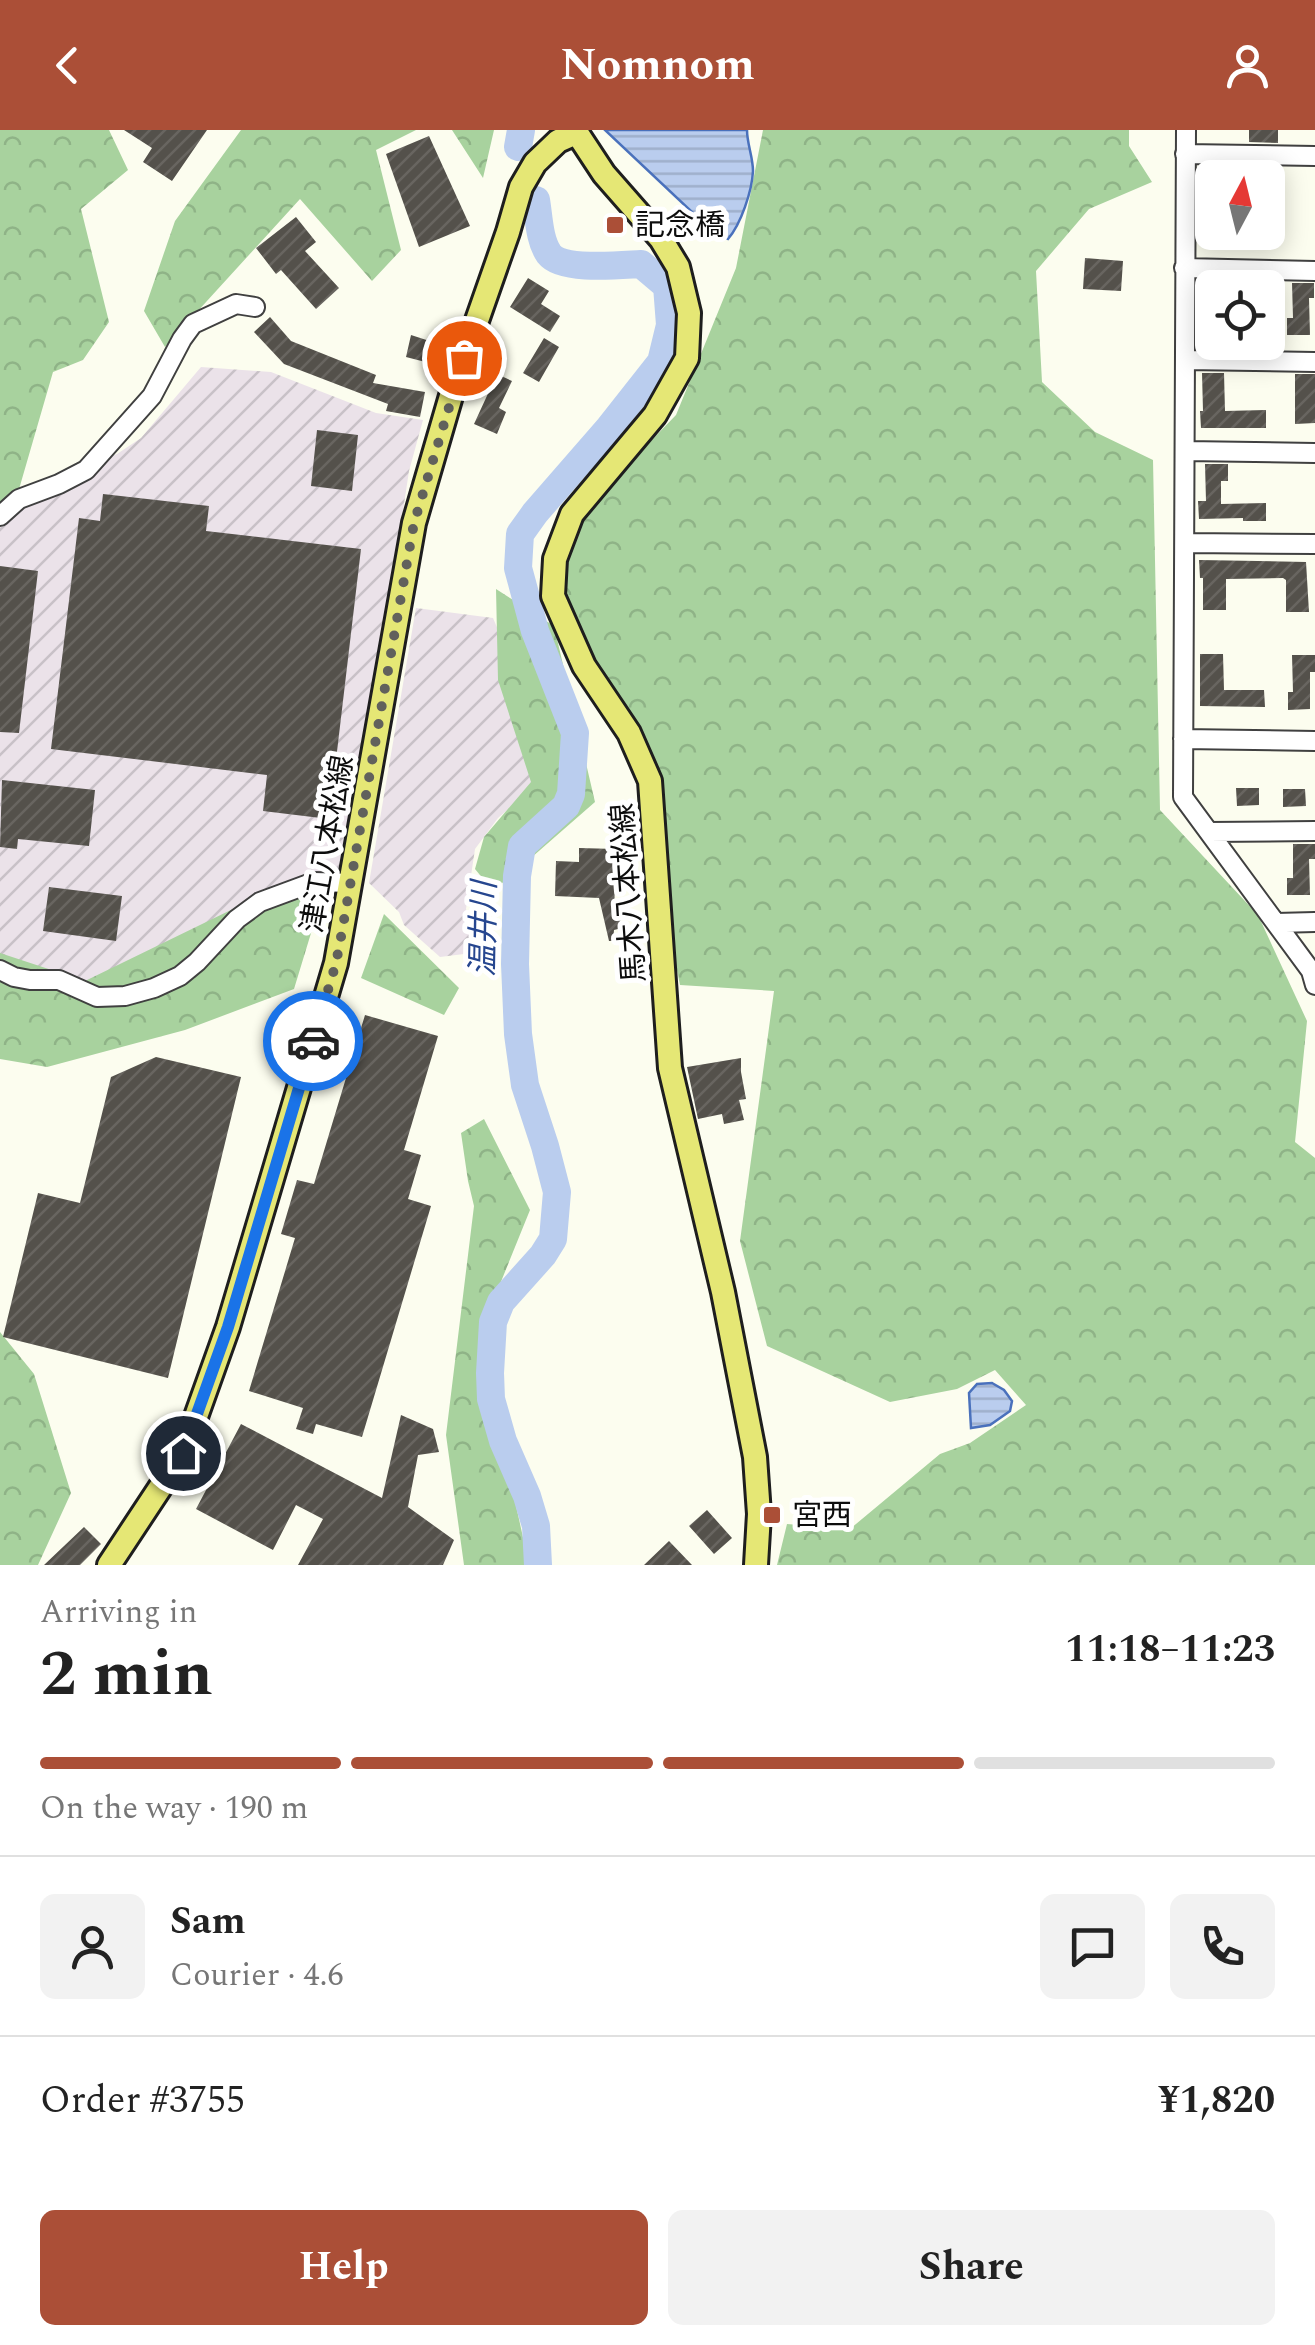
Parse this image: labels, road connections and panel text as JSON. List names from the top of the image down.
{
  "streets": {
    "main road": ["津江八本松線", "馬木八本松線"]
  },
  "crossings": [
    ["津江八本松線", "馬木八本松線"]
  ],
  "water": ["温井川"],
  "places": {
    "transit": ["記念橋", "宮西"]
  },
  "north": "top",
  "page": {
    "header": "Nomnom",
    "heading": ["2 min", "Arriving in", "11:18–11:23"],
    "panel": [
      "Sam",
      "Courier · 4.6",
      "Order #3755",
      "¥1,820"
    ],
    "bar": "On the way · 190 m",
    "buttons": ["Help", "Share"]
  }
}
